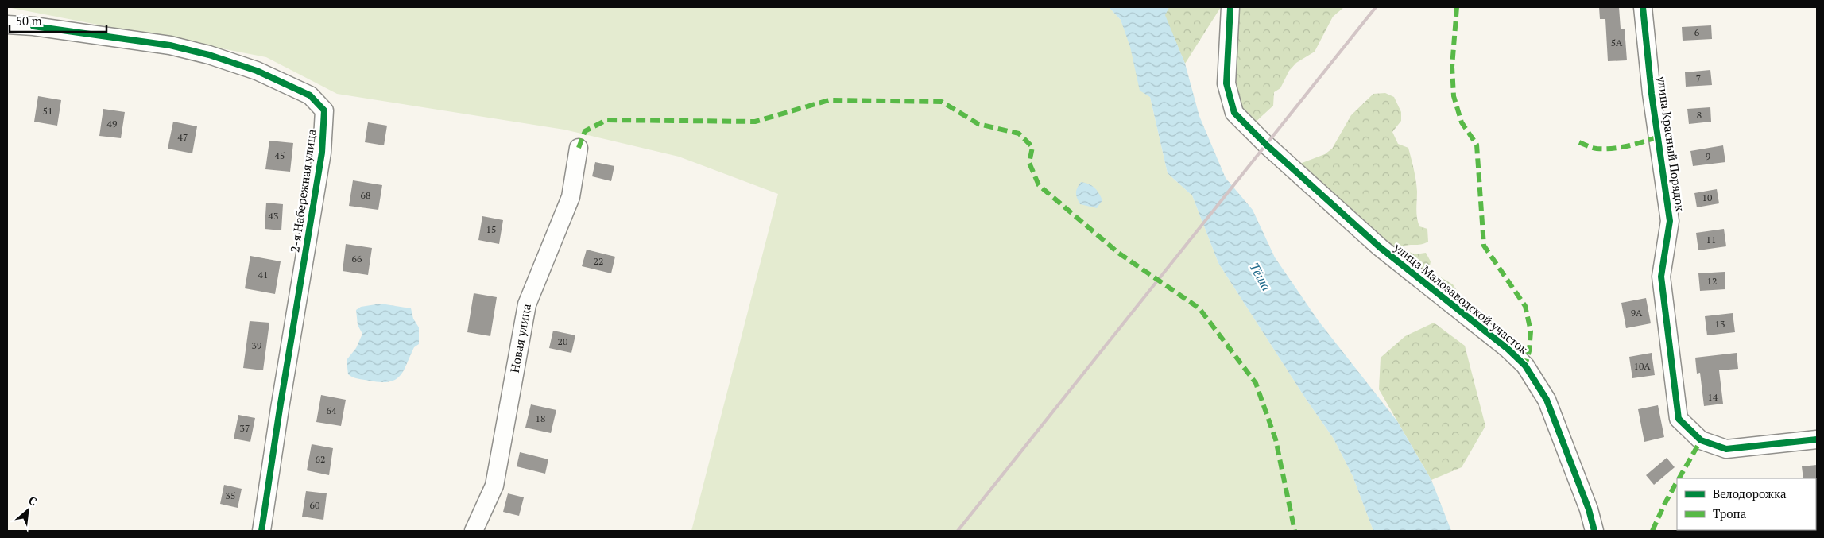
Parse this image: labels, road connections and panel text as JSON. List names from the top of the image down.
{
  "streets": {
    "street": [
      "улица Красный Порядок",
      "2-я Набережная улица",
      "улица Малозаводской участок",
      "Новая улица"
    ]
  },
  "water": ["Тёша"],
  "house_numbers": [
    "6",
    "5А",
    "7",
    "51",
    "8",
    "49",
    "47",
    "45",
    "9",
    "68",
    "10",
    "43",
    "15",
    "11",
    "66",
    "22",
    "41",
    "12",
    "9А",
    "13",
    "20",
    "39",
    "10А",
    "14",
    "64",
    "18",
    "37",
    "62",
    "35",
    "60"
  ],
  "legend": ["Велодорожка", "Тропа"],
  "scale_bar": "50 m",
  "north": "top right"
}
